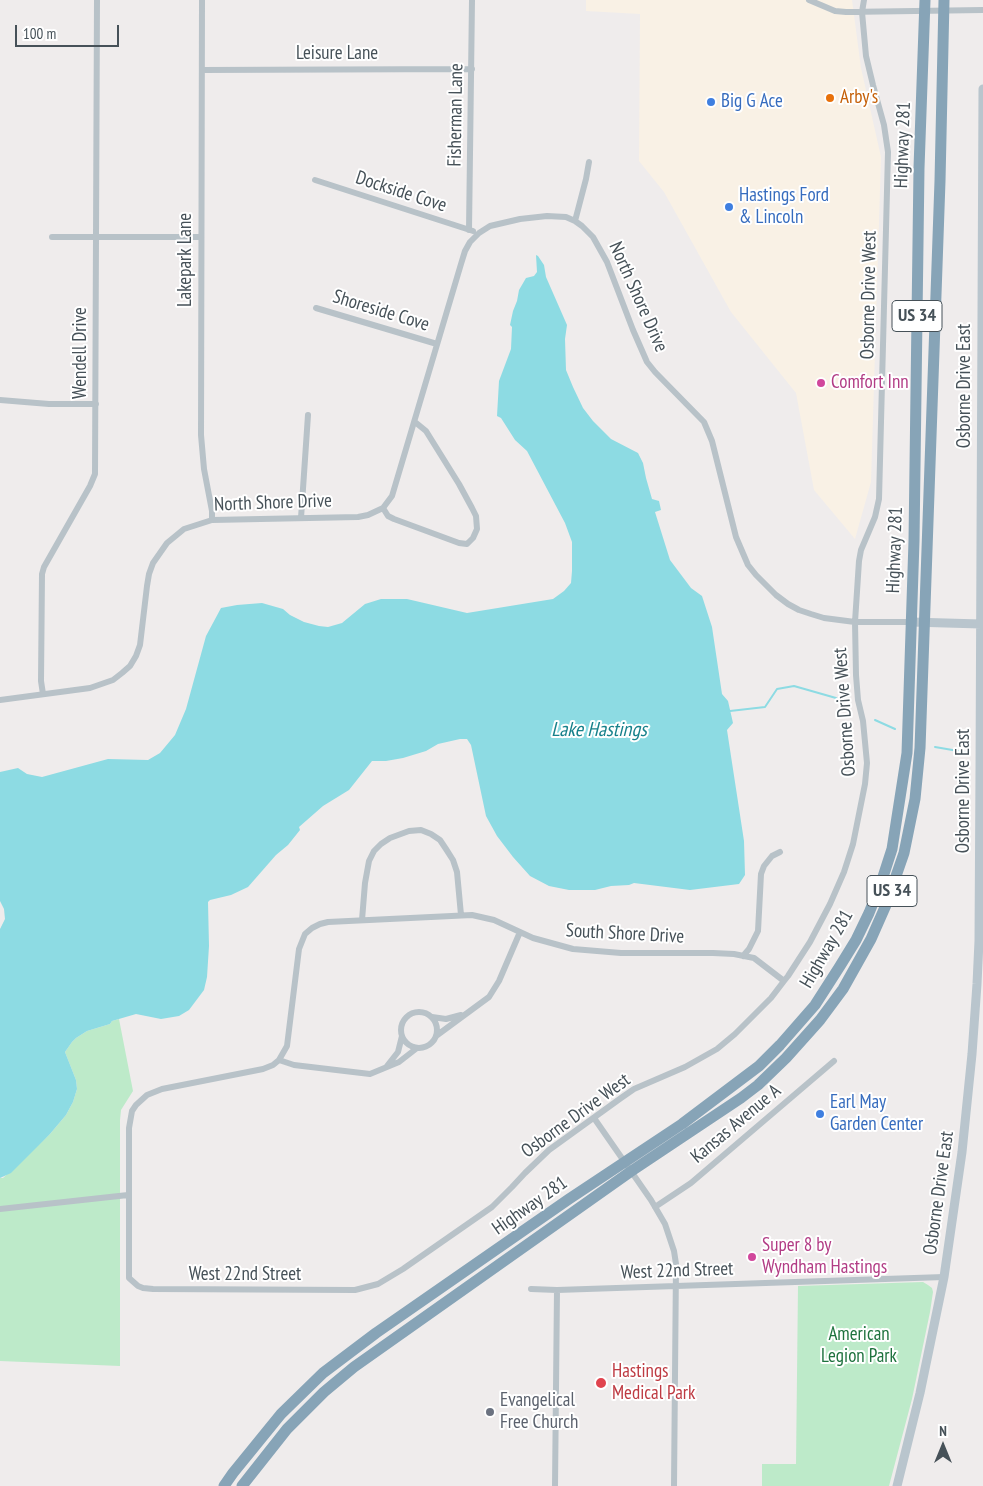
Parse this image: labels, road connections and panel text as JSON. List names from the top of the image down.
{
  "streets": {
    "highway": ["Highway 281", "US 34"],
    "street": [
      "Leisure Lane",
      "Fisherman Lane",
      "Dockside Cove",
      "Lakepark Lane",
      "Osborne Drive West",
      "North Shore Drive",
      "Shoreside Cove",
      "Wendell Drive",
      "Osborne Drive East",
      "South Shore Drive",
      "Kansas Avenue A",
      "West 22nd Street"
    ]
  },
  "crossings": [
    ["Leisure Lane", "Fisherman Lane"],
    ["Leisure Lane", "Lakepark Lane"],
    ["Fisherman Lane", "Dockside Cove"],
    ["Highway 281", "North Shore Drive"],
    ["Lakepark Lane", "North Shore Drive"],
    ["Osborne Drive West", "North Shore Drive"],
    ["Osborne Drive West", "South Shore Drive"],
    ["Osborne Drive West", "West 22nd Street"],
    ["North Shore Drive", "Wendell Drive"],
    ["North Shore Drive", "Osborne Drive East"],
    ["Osborne Drive East", "West 22nd Street"]
  ],
  "water": ["Lake Hastings"],
  "parks": ["American Legion Park"],
  "places": [
    "Arby's",
    "Big G Ace",
    "Hastings Ford & Lincoln",
    "Comfort Inn",
    "Earl May Garden Center",
    "Super 8 by Wyndham Hastings",
    "Hastings Medical Park",
    "Evangelical Free Church"
  ],
  "scale_bar": "100 m",
  "north": "top"
}
